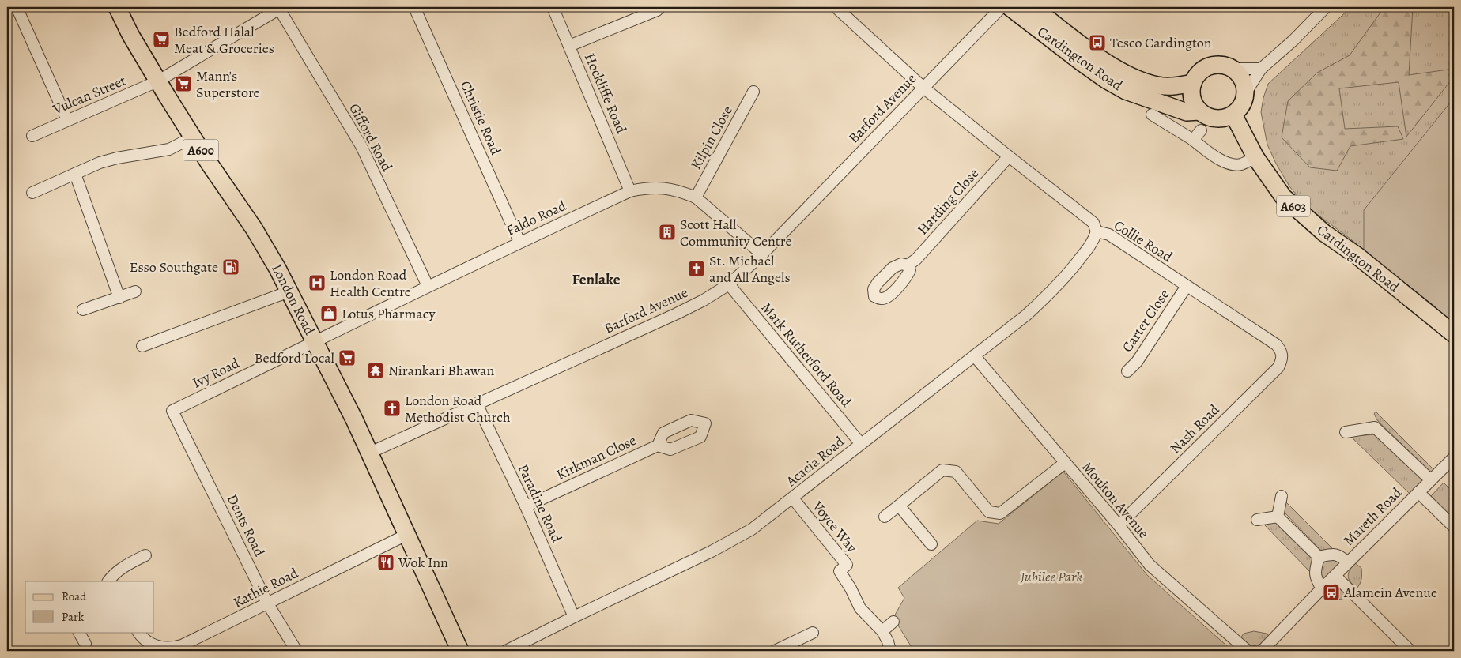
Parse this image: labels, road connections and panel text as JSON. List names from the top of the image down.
{
  "streets": {
    "main road": [
      "Cardington Road",
      "A600",
      "A603",
      "London Road"
    ],
    "street": [
      "Hockliffe Road",
      "Vulcan Street",
      "Barford Avenue",
      "Christie Road",
      "Gifford Road",
      "Kilpin Close",
      "Harding Close",
      "Faldo Road",
      "Collie Road",
      "Carter Close",
      "Mark Rutherford Road",
      "Ivy Road",
      "Nash Road",
      "Kirkman Close",
      "Acacia Road",
      "Moulton Avenue",
      "Paradine Road",
      "Mareth Road",
      "Dents Road",
      "Voyce Way",
      "Kathie Road"
    ]
  },
  "crossings": [
    ["Hockliffe Road", "Faldo Road"],
    ["Vulcan Street", "Gifford Road"],
    ["Vulcan Street", "London Road"],
    ["Barford Avenue", "Faldo Road"],
    ["Barford Avenue", "Collie Road"],
    ["Barford Avenue", "London Road"],
    ["Barford Avenue", "Mark Rutherford Road"],
    ["Barford Avenue", "Paradine Road"],
    ["Christie Road", "Faldo Road"],
    ["Gifford Road", "Faldo Road"],
    ["Kilpin Close", "Faldo Road"],
    ["Harding Close", "Collie Road"],
    ["Faldo Road", "London Road"],
    ["Faldo Road", "Ivy Road"],
    ["Collie Road", "Carter Close"],
    ["Collie Road", "Nash Road"],
    ["Collie Road", "Acacia Road"],
    ["London Road", "Ivy Road"],
    ["London Road", "Kathie Road"],
    ["Mark Rutherford Road", "Acacia Road"],
    ["Ivy Road", "Dents Road"],
    ["Nash Road", "Moulton Avenue"],
    ["Kirkman Close", "Paradine Road"],
    ["Acacia Road", "Moulton Avenue"],
    ["Acacia Road", "Paradine Road"],
    ["Acacia Road", "Voyce Way"],
    ["Dents Road", "Kathie Road"]
  ],
  "districts": ["Fenlake"],
  "parks": ["Jubilee Park"],
  "places": {
    "supermarket": ["Bedford Halal Meat & Groceries", "Mann's Superstore", "Bedford Local"],
    "bus stop": ["Tesco Cardington", "Alamein Avenue"],
    "building": ["Scott Hall Community Centre"],
    "fuel station": ["Esso Southgate"],
    "church": ["St. Michael and All Angels", "London Road Methodist Church"],
    "hospital": ["London Road Health Centre"],
    "shop": ["Lotus Pharmacy"],
    "temple": ["Nirankari Bhawan"],
    "restaurant": ["Wok Inn"]
  },
  "legend": ["Road", "Park"]
}
